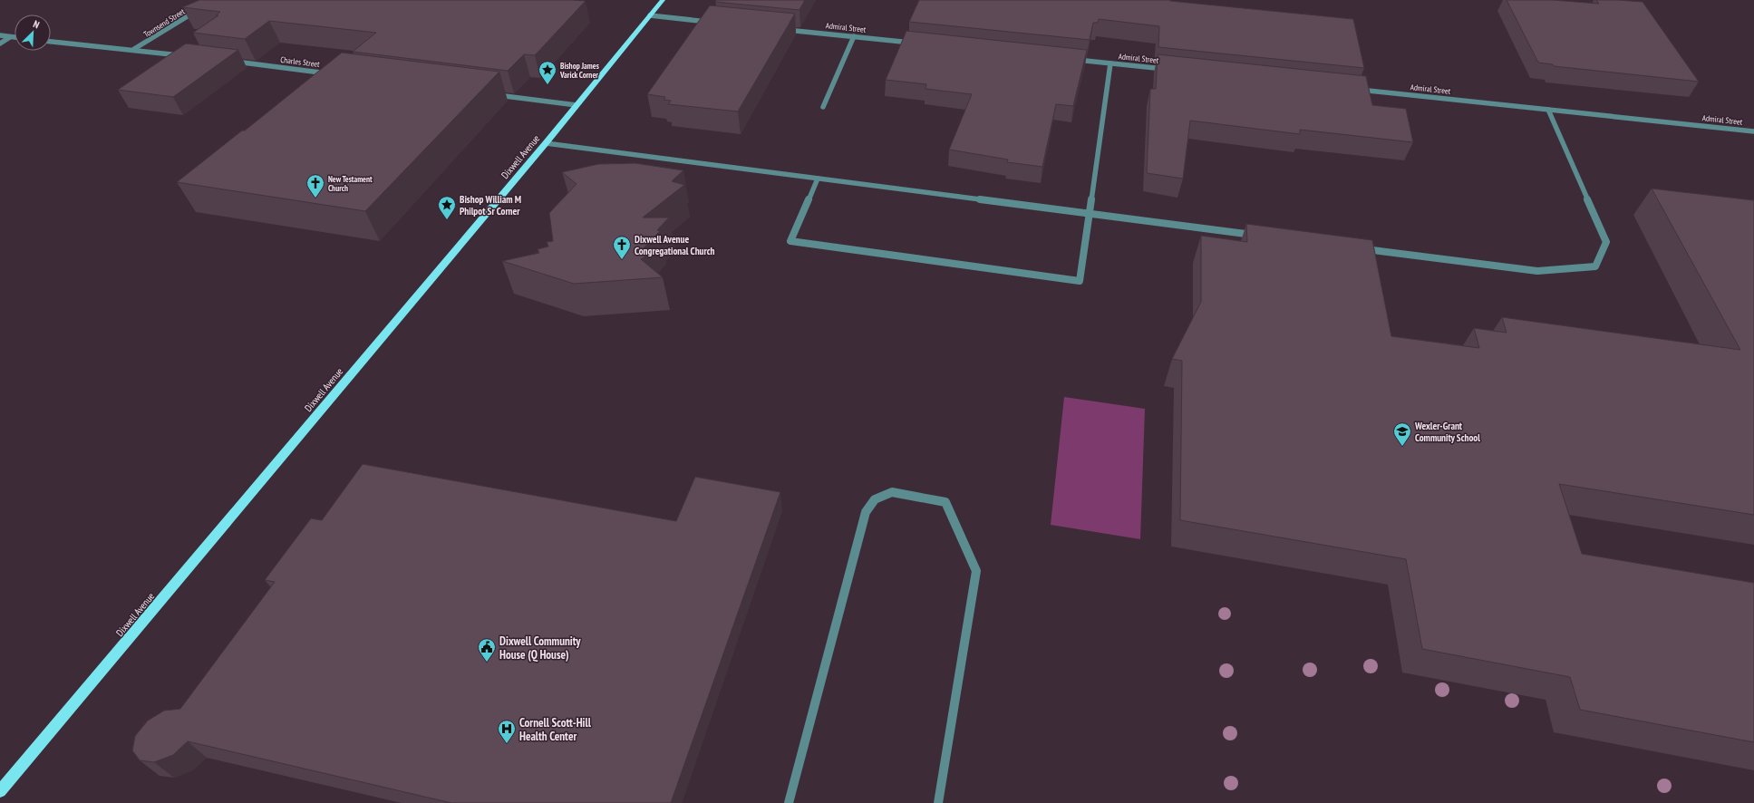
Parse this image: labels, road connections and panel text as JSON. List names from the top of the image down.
{
  "streets": {
    "main road": ["Dixwell Avenue"],
    "street": ["Townsend Street", "Admiral Street", "Charles Street"]
  },
  "places": {
    "place": ["Bishop James Varick Corner", "Bishop William M Philpot Sr Corner"],
    "church": ["New Testament Church", "Dixwell Avenue Congregational Church"],
    "school or university": ["Wexler-Grant Community School"],
    "public building": ["Dixwell Community House (Q House)"],
    "hospital": ["Cornell Scott-Hill Health Center"]
  },
  "north": "top right"
}
